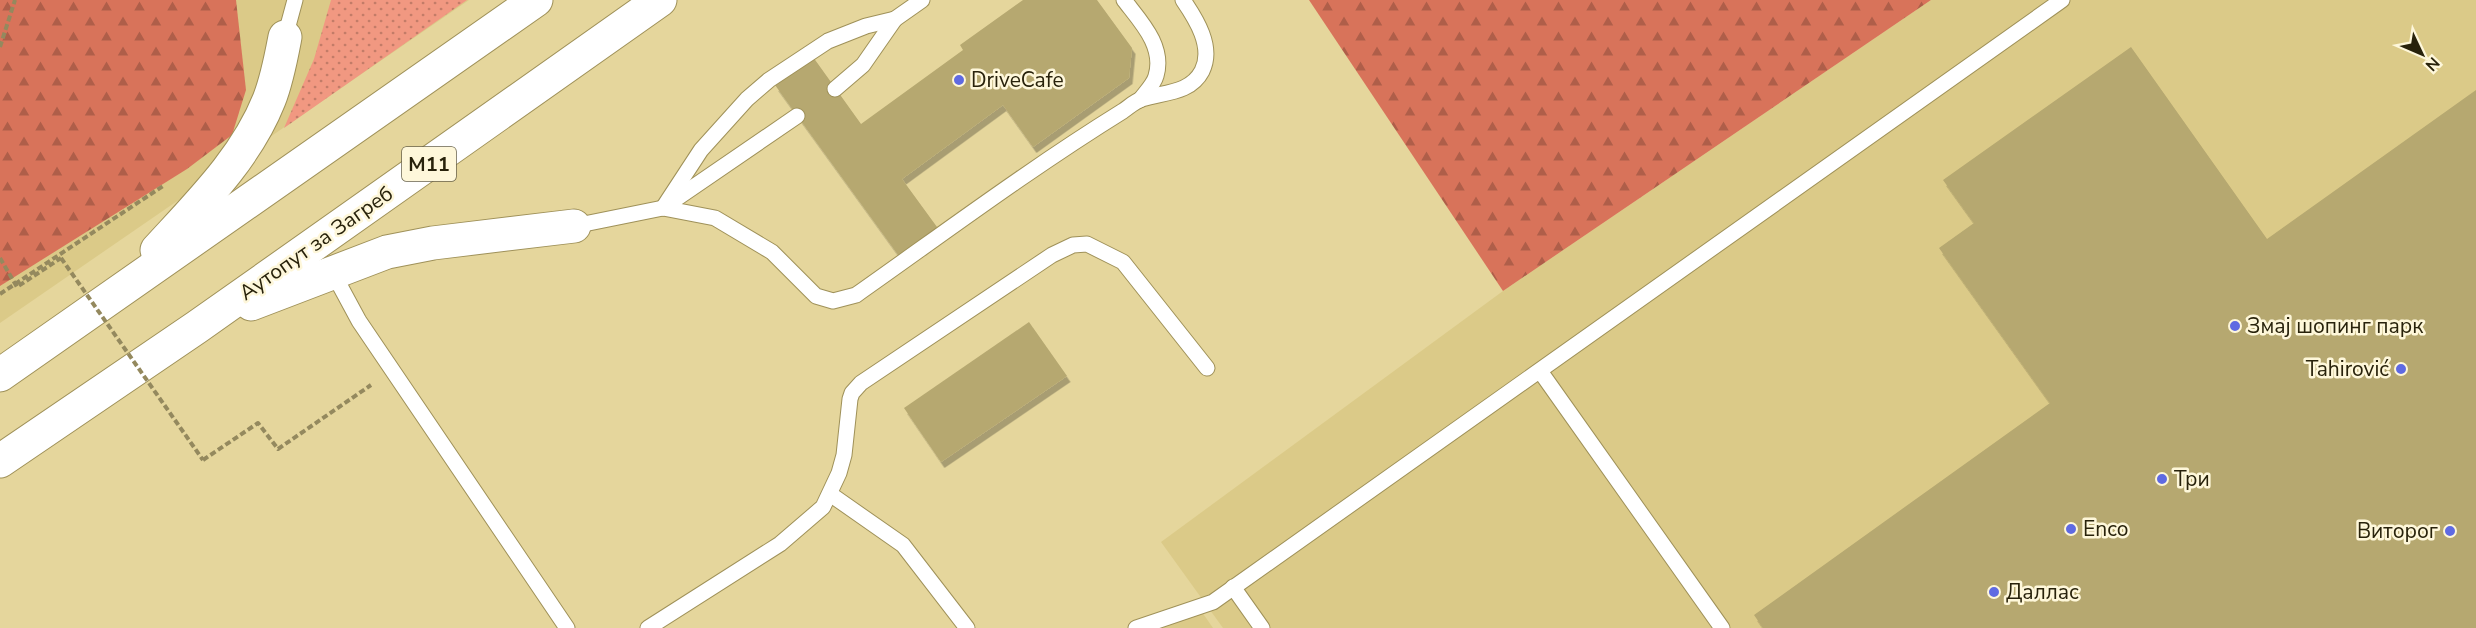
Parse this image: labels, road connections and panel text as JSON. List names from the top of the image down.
{
  "streets": {
    "highway": ["M11", "Аутопут за Загреб"]
  },
  "places": [
    "DriveCafe",
    "Змај шопинг парк",
    "Tahirović",
    "Три",
    "Enco",
    "Виторог",
    "Даллас"
  ],
  "north": "bottom right"
}
